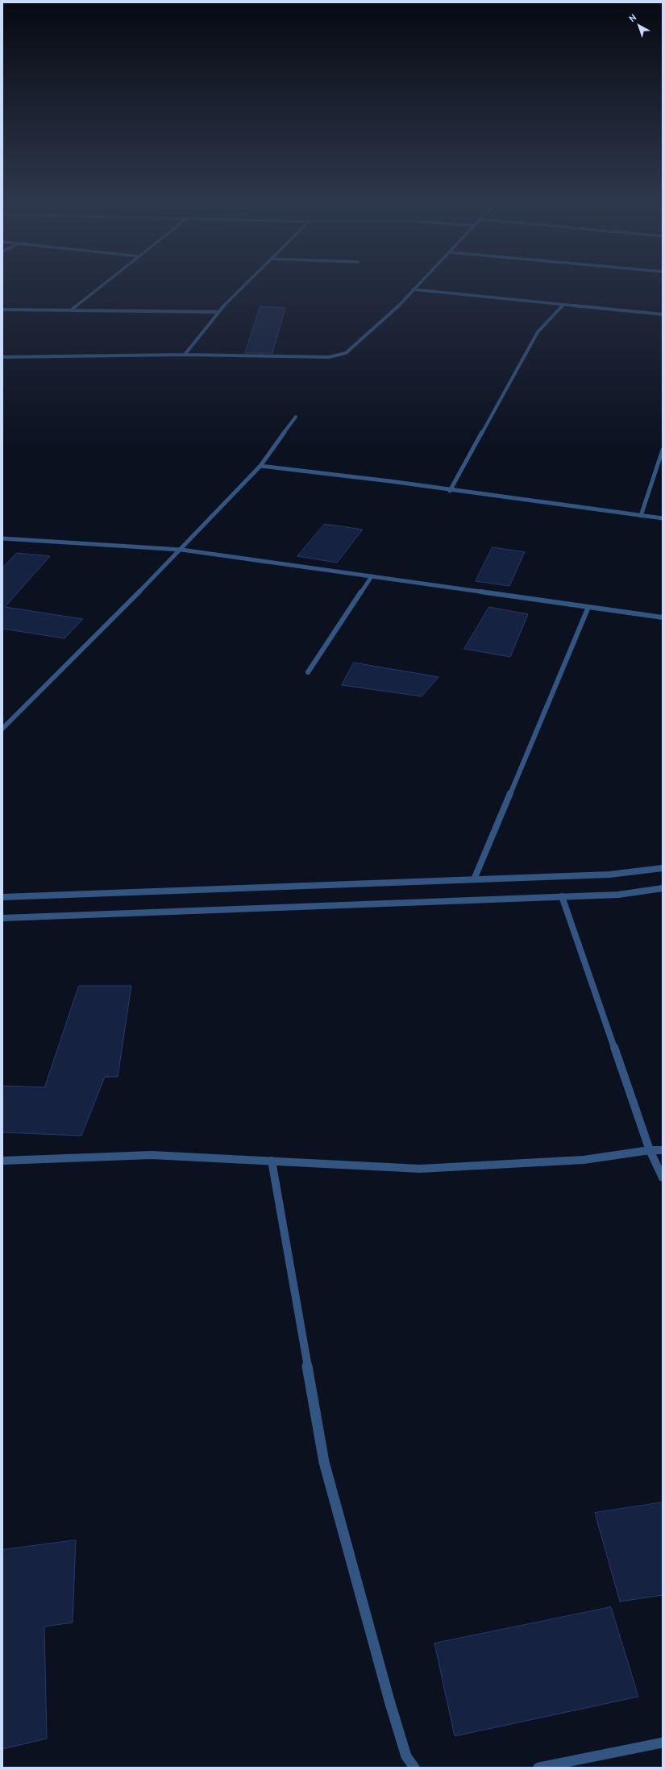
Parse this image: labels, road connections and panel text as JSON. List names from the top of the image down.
{
  "north": "top left"
}
